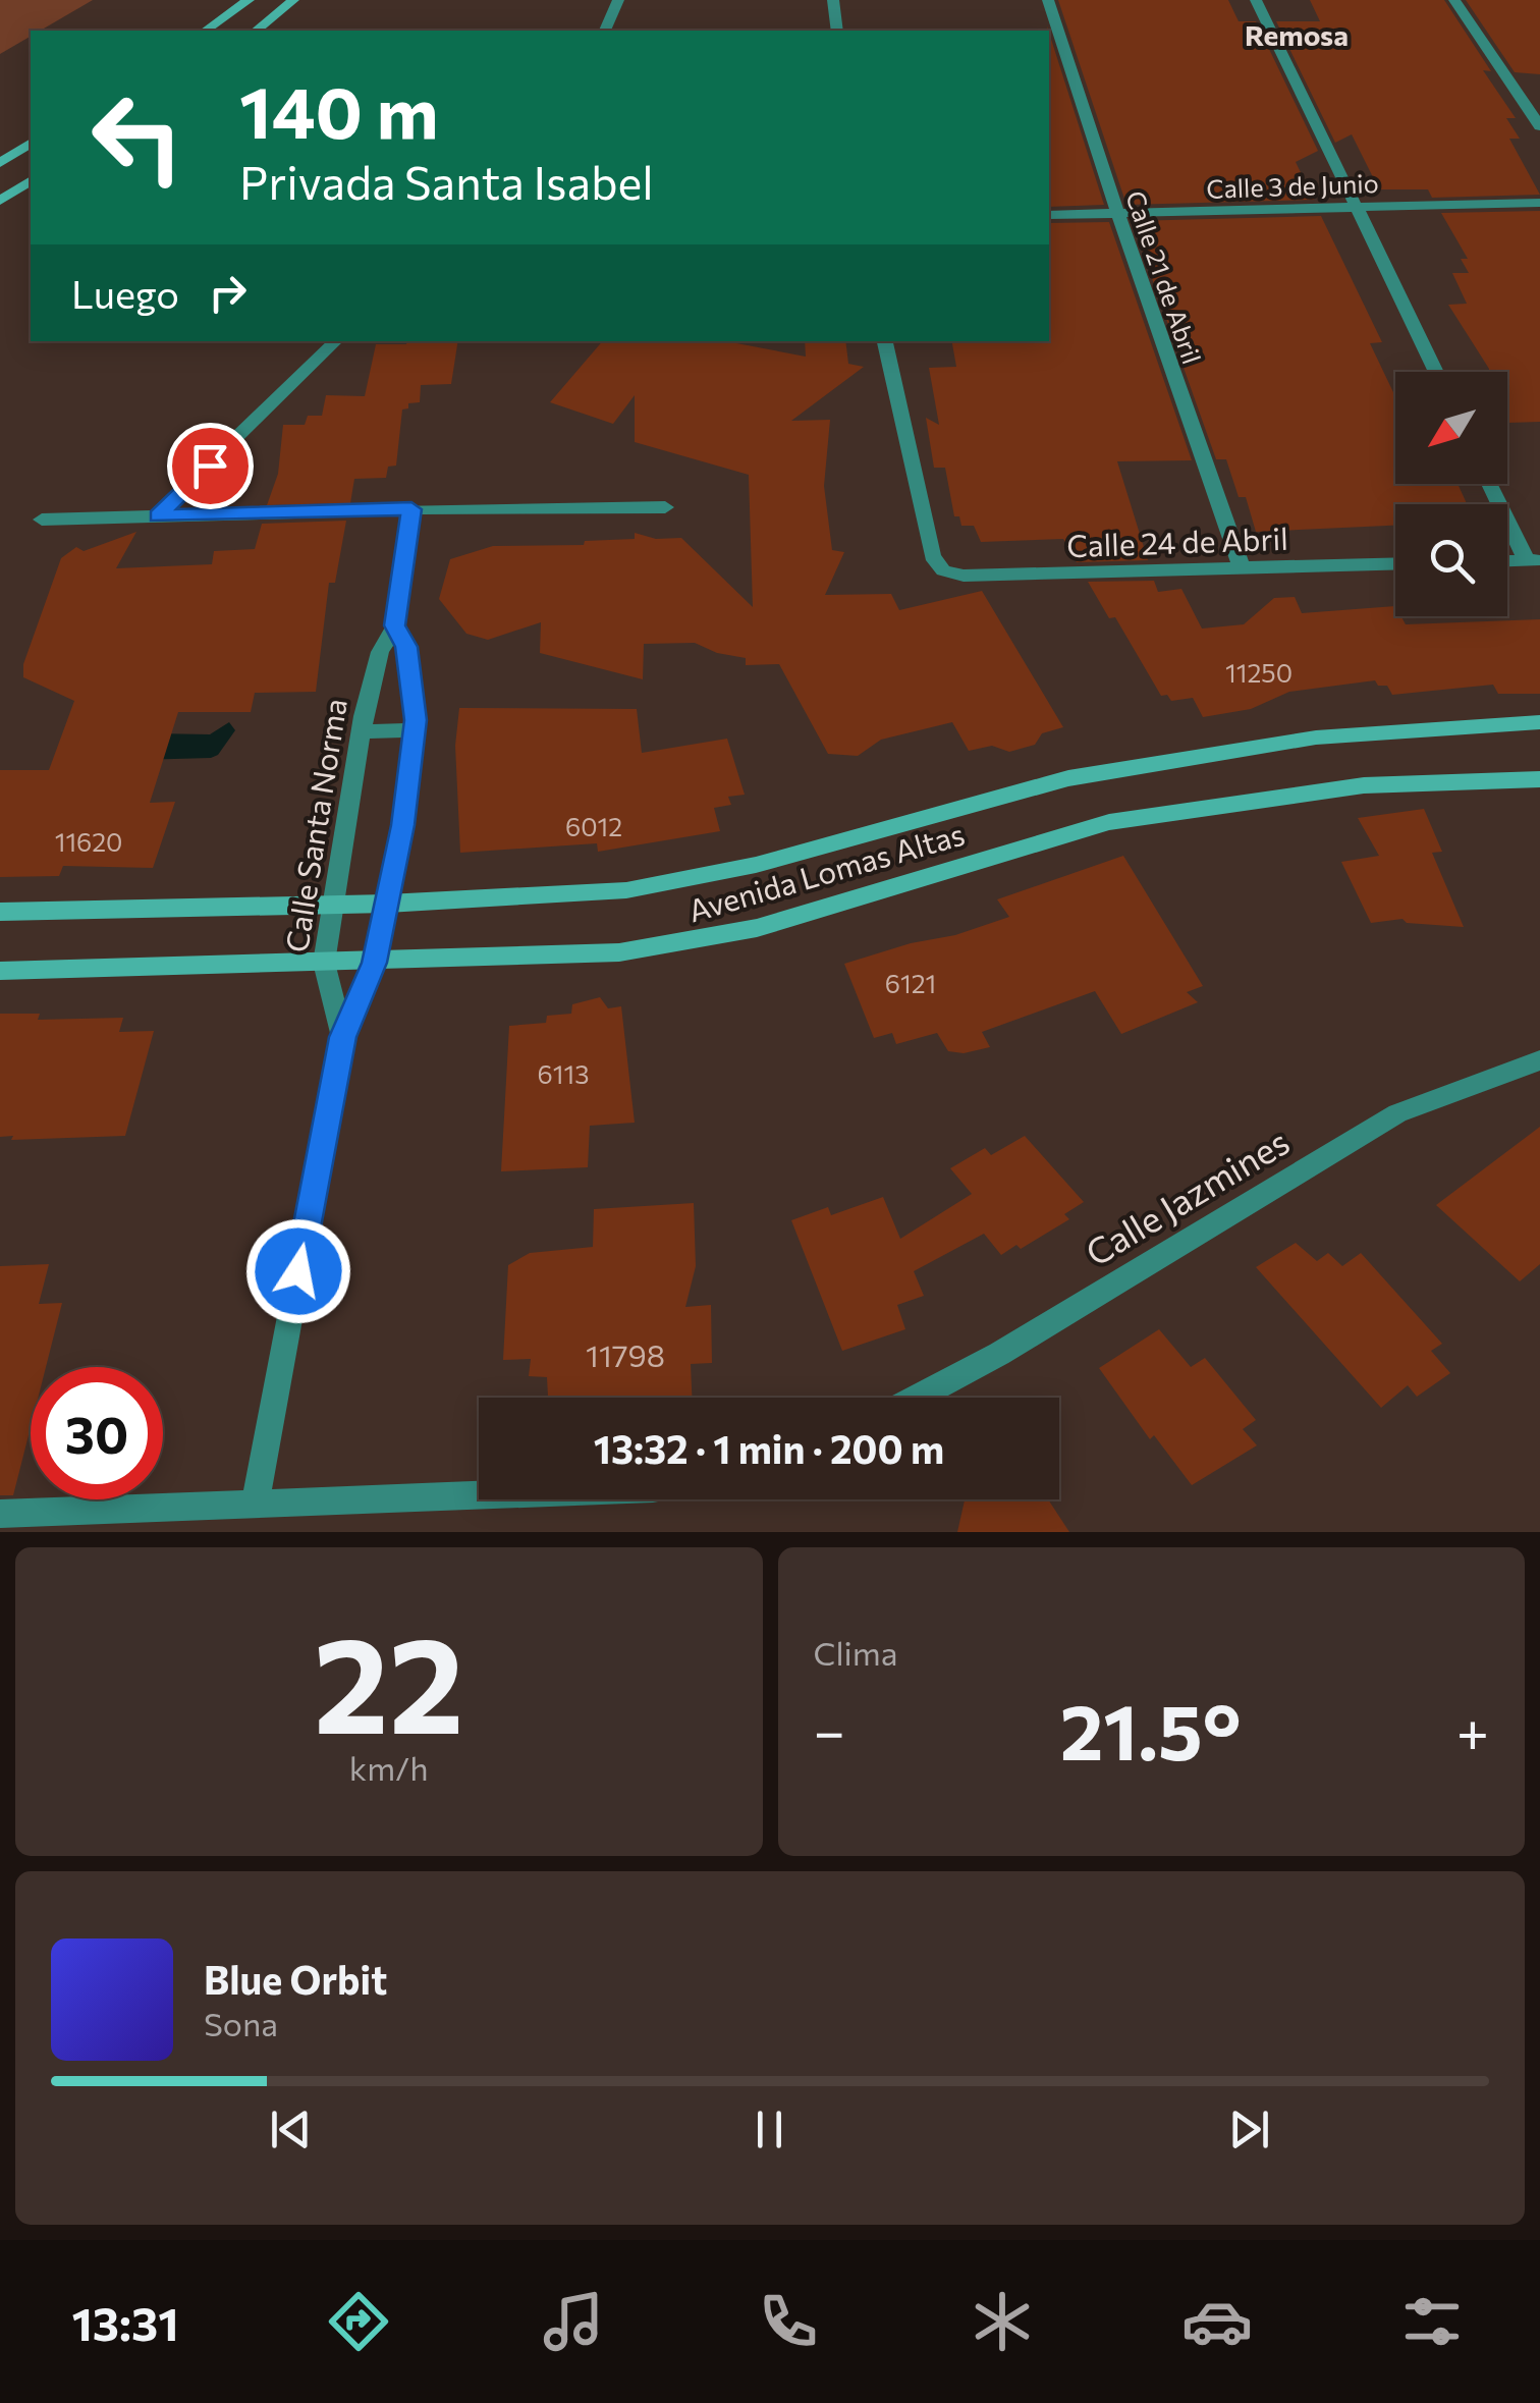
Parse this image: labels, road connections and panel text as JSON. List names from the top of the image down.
{
  "streets": {
    "main road": ["Avenida Lomas Altas"],
    "street": [
      "Calle 3 de Junio",
      "Calle 21 de Abril",
      "Calle 24 de Abril",
      "Calle Santa Norma",
      "Calle Jazmines"
    ]
  },
  "crossings": [
    ["Calle 3 de Junio", "Calle 21 de Abril"],
    ["Calle 21 de Abril", "Calle 24 de Abril"],
    ["Calle Santa Norma", "Avenida Lomas Altas"]
  ],
  "districts": ["Remosa"],
  "house_numbers": [
    "11250",
    "6012",
    "11620",
    "6121",
    "6113",
    "11798"
  ],
  "north": "bottom left",
  "page": {
    "turn": ["140 m", "Privada Santa Isabel"],
    "then": "Luego",
    "limit": "30",
    "trip": "13:32 · 1 min · 200 m",
    "tile": [
      ["22", "km/h"],
      "Clima"
    ],
    "heat": ["−", "21.5°", "+"],
    "song": ["Blue Orbit", "Sona"],
    "tabs": "13:31"
  }
}
